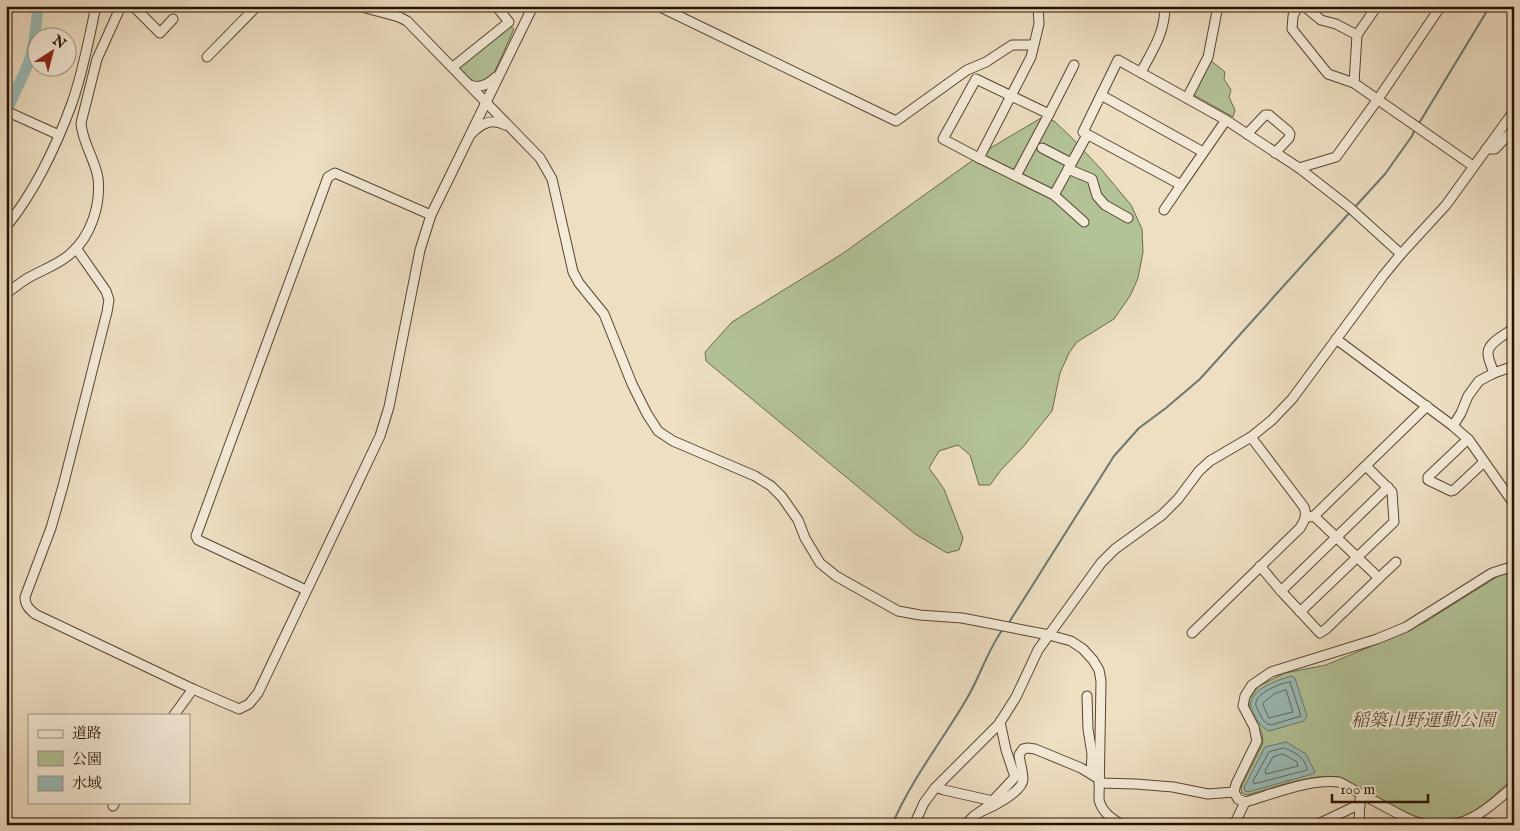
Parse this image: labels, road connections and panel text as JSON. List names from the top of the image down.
{
  "parks": ["稲築山野運動公園"],
  "legend": ["道路", "公園", "水域"],
  "scale_bar": "100 m",
  "north": "top right"
}
